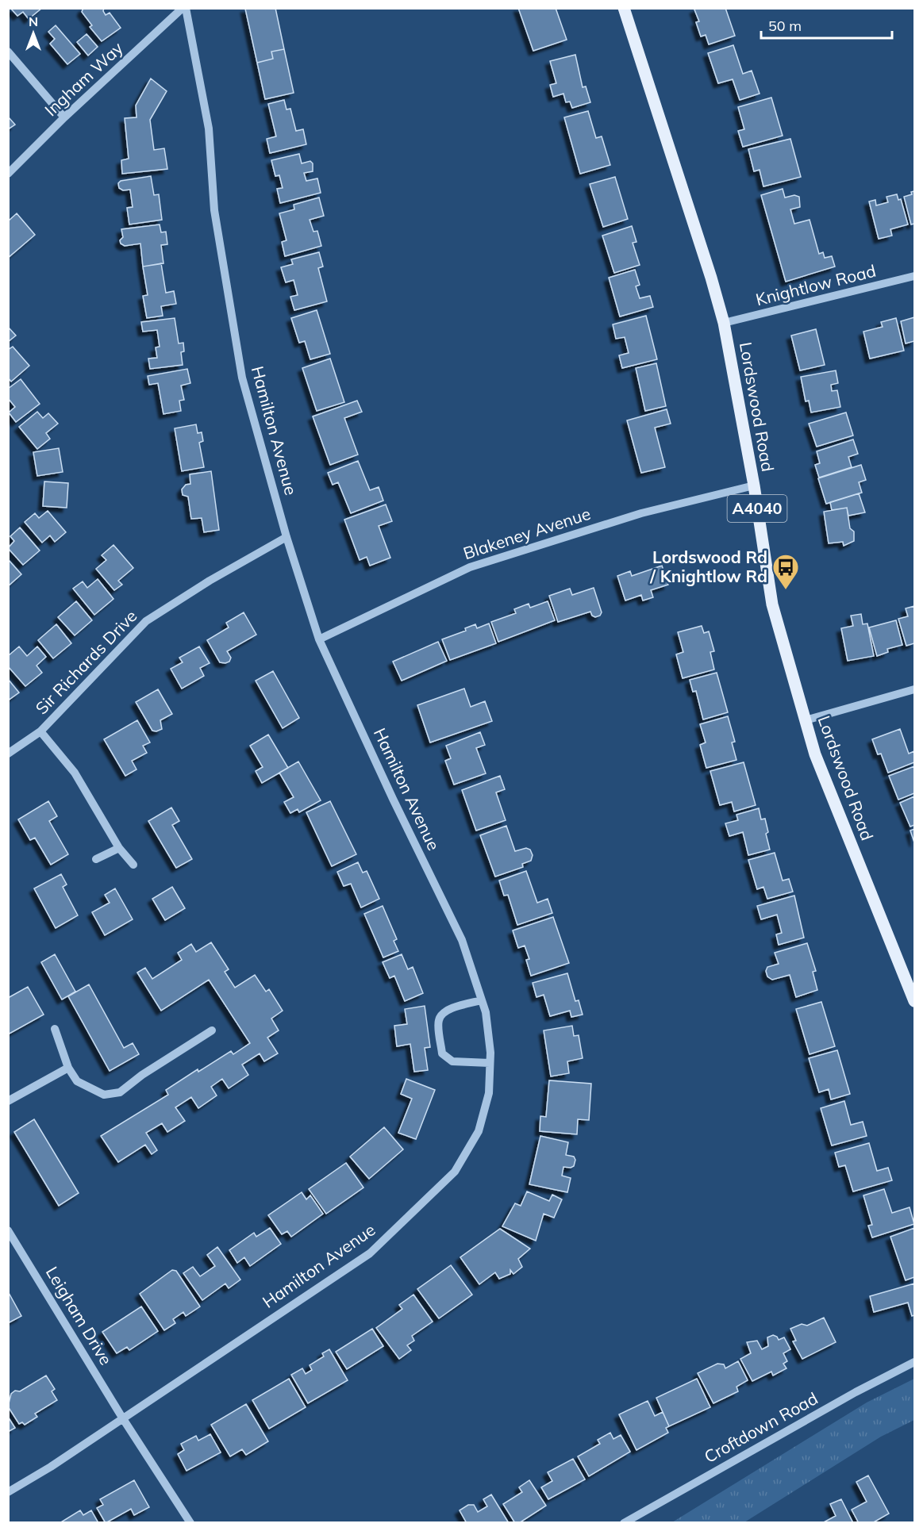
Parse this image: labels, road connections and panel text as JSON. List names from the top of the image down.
{
  "streets": {
    "main road": ["Lordswood Road", "A4040"],
    "street": [
      "Ingham Way",
      "Knightlow Road",
      "Hamilton Avenue",
      "Blakeney Avenue",
      "Sir Richards Drive",
      "Leigham Drive",
      "Croftdown Road"
    ]
  },
  "crossings": [
    ["Ingham Way", "Hamilton Avenue"],
    ["Knightlow Road", "Lordswood Road"],
    ["Lordswood Road", "Blakeney Avenue"],
    ["Hamilton Avenue", "Blakeney Avenue"],
    ["Hamilton Avenue", "Sir Richards Drive"],
    ["Hamilton Avenue", "Leigham Drive"]
  ],
  "places": {
    "bus stop": ["Lordswood Rd / Knightlow Rd"]
  },
  "scale_bar": "50 m",
  "north": "top"
}
